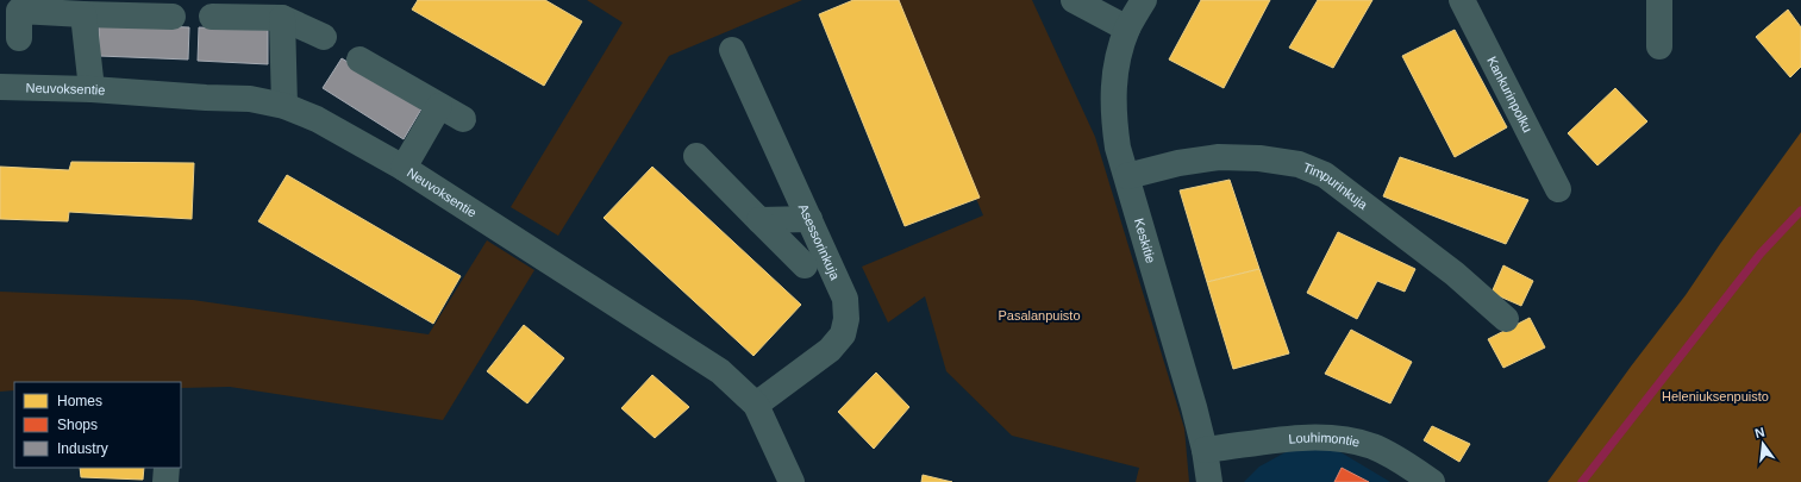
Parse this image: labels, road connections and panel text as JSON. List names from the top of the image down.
{
  "streets": {
    "street": [
      "Neuvoksentie",
      "Kankurinpolku",
      "Timpurinkuja",
      "Keskitie",
      "Asessorinkuja",
      "Louhimontie"
    ]
  },
  "crossings": [
    ["Neuvoksentie", "Asessorinkuja"],
    ["Timpurinkuja", "Keskitie"],
    ["Keskitie", "Louhimontie"]
  ],
  "parks": ["Pasalanpuisto", "Heleniuksenpuisto"],
  "legend": ["Homes", "Shops", "Industry"],
  "north": "top"
}
